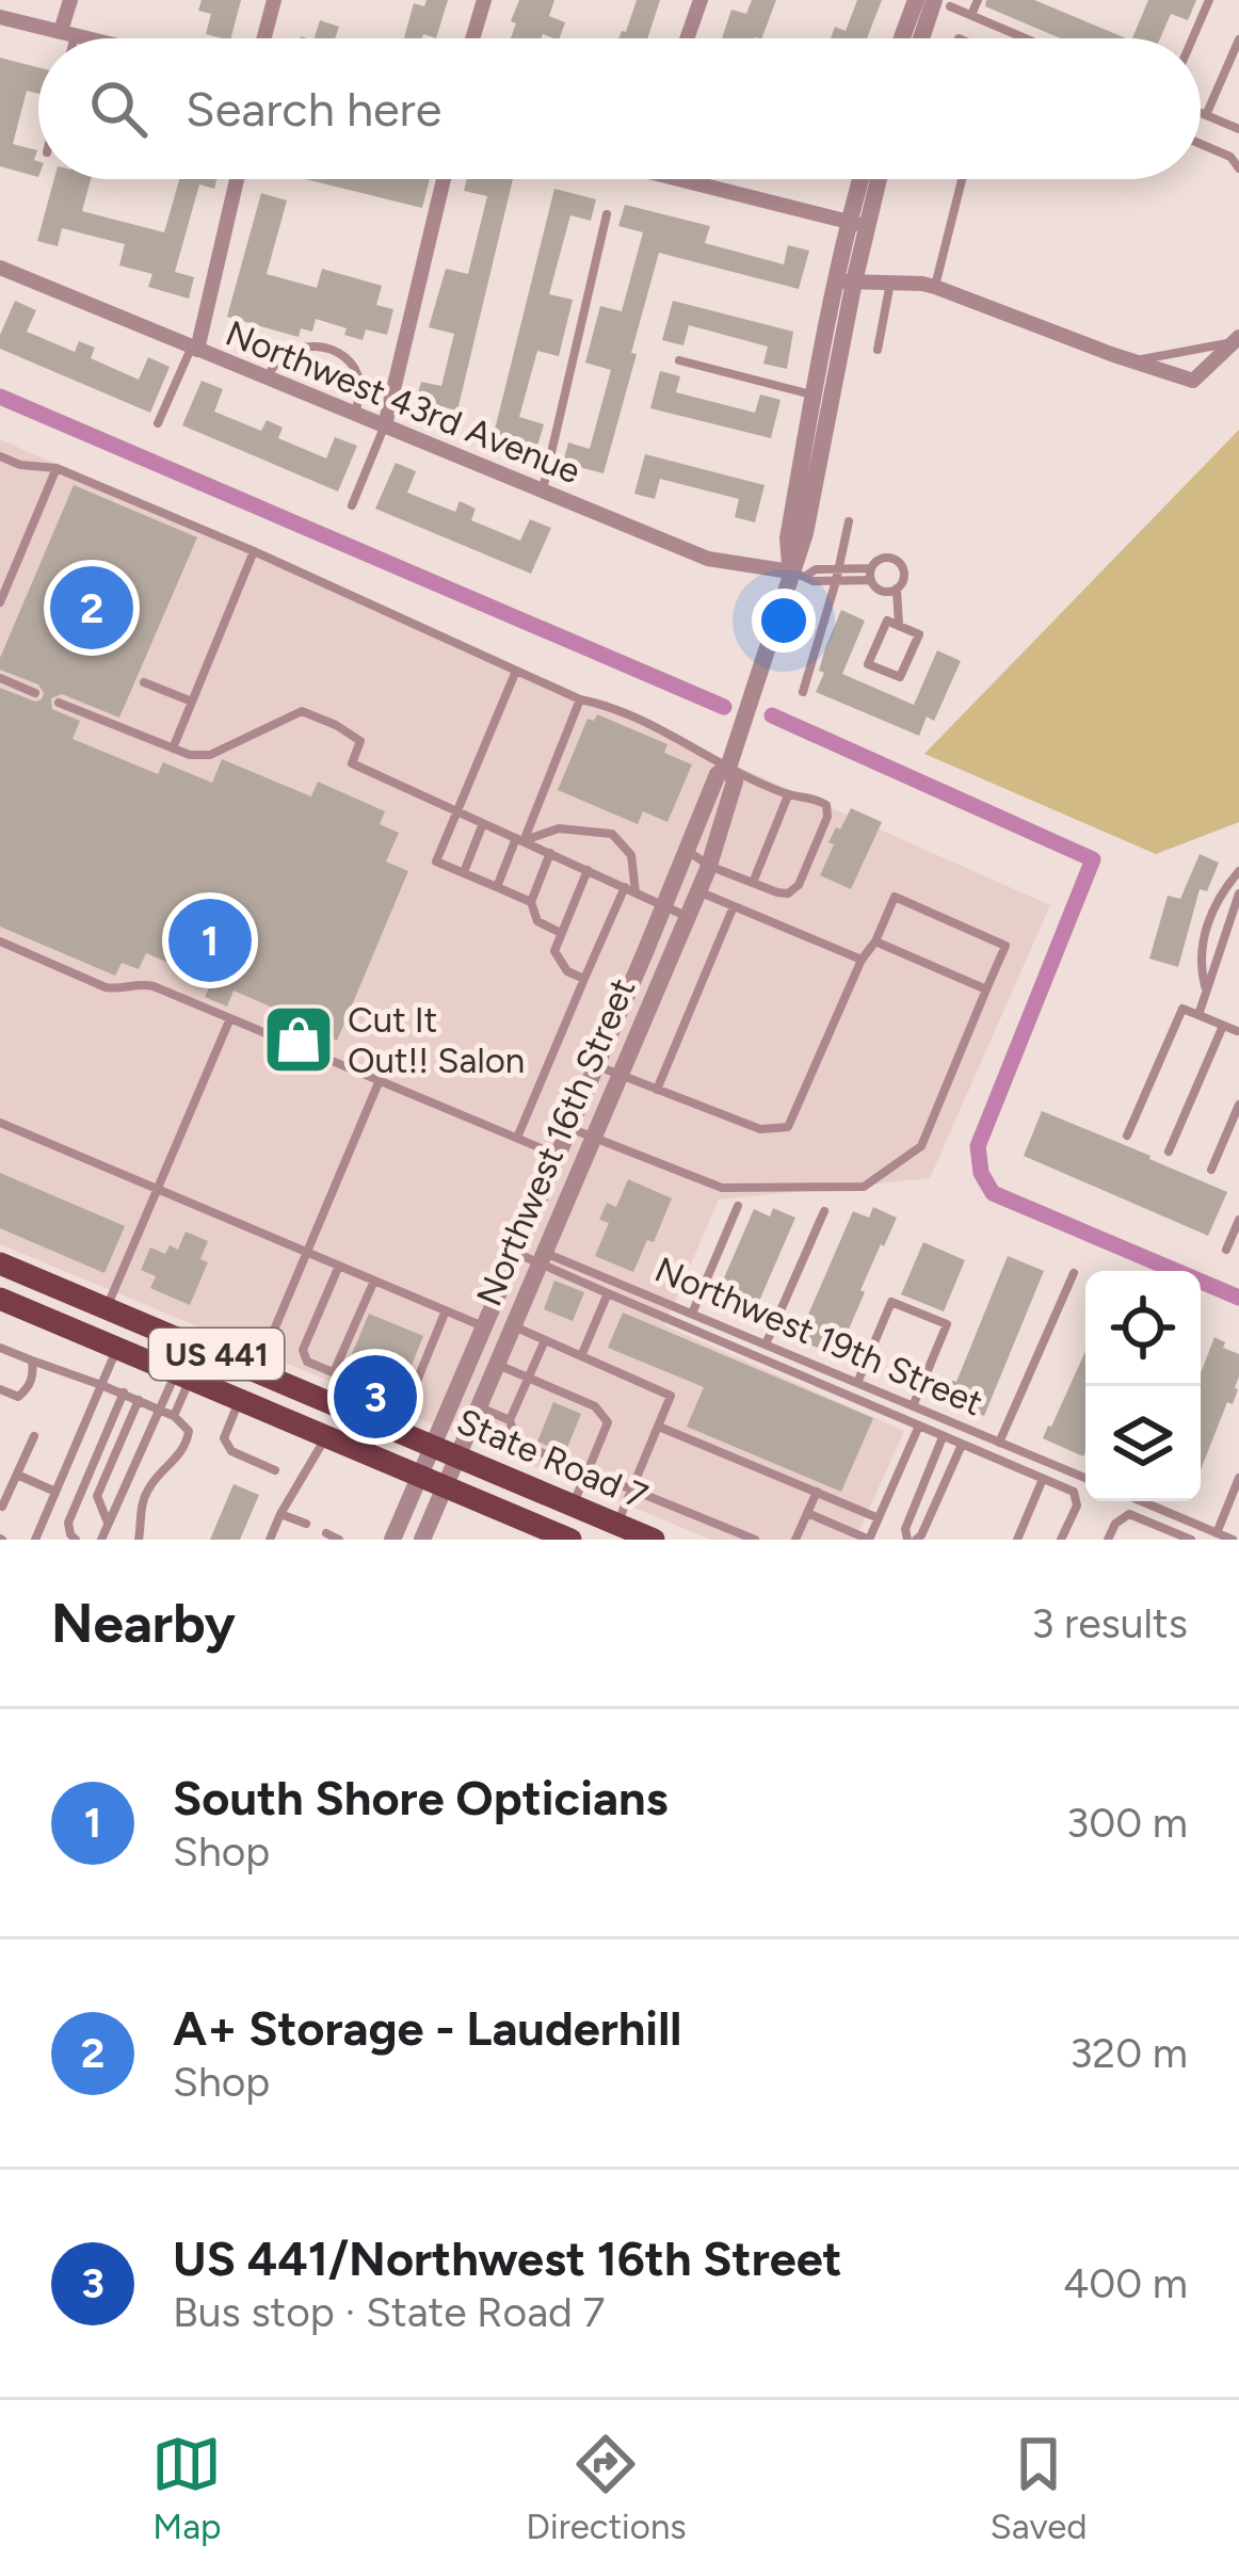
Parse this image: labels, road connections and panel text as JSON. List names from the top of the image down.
{
  "streets": {
    "main road": ["US 441", "State Road 7"],
    "street": ["Northwest 43rd Avenue", "Northwest 16th Street", "Northwest 19th Street"]
  },
  "crossings": [
    ["Northwest 43rd Avenue", "Northwest 16th Street"],
    ["Northwest 16th Street", "Northwest 19th Street"],
    ["Northwest 16th Street", "State Road 7"]
  ],
  "places": {
    "shop": ["Cut It Out!! Salon"]
  },
  "page": {
    "search": "Search here",
    "pins": ["2", "1", "3"],
    "heading": ["Nearby", "3 results"],
    "list": [
      {
        "mark": "1",
        "name": "South Shore Opticians",
        "note": "Shop",
        "value": "300 m"
      },
      {
        "mark": "2",
        "name": "A+ Storage - Lauderhill",
        "note": "Shop",
        "value": "320 m"
      },
      {
        "mark": "3",
        "name": "US 441/Northwest 16th Street",
        "note": "Bus stop · State Road 7",
        "value": "400 m"
      }
    ],
    "nav": ["Map", "Directions", "Saved"]
  }
}
